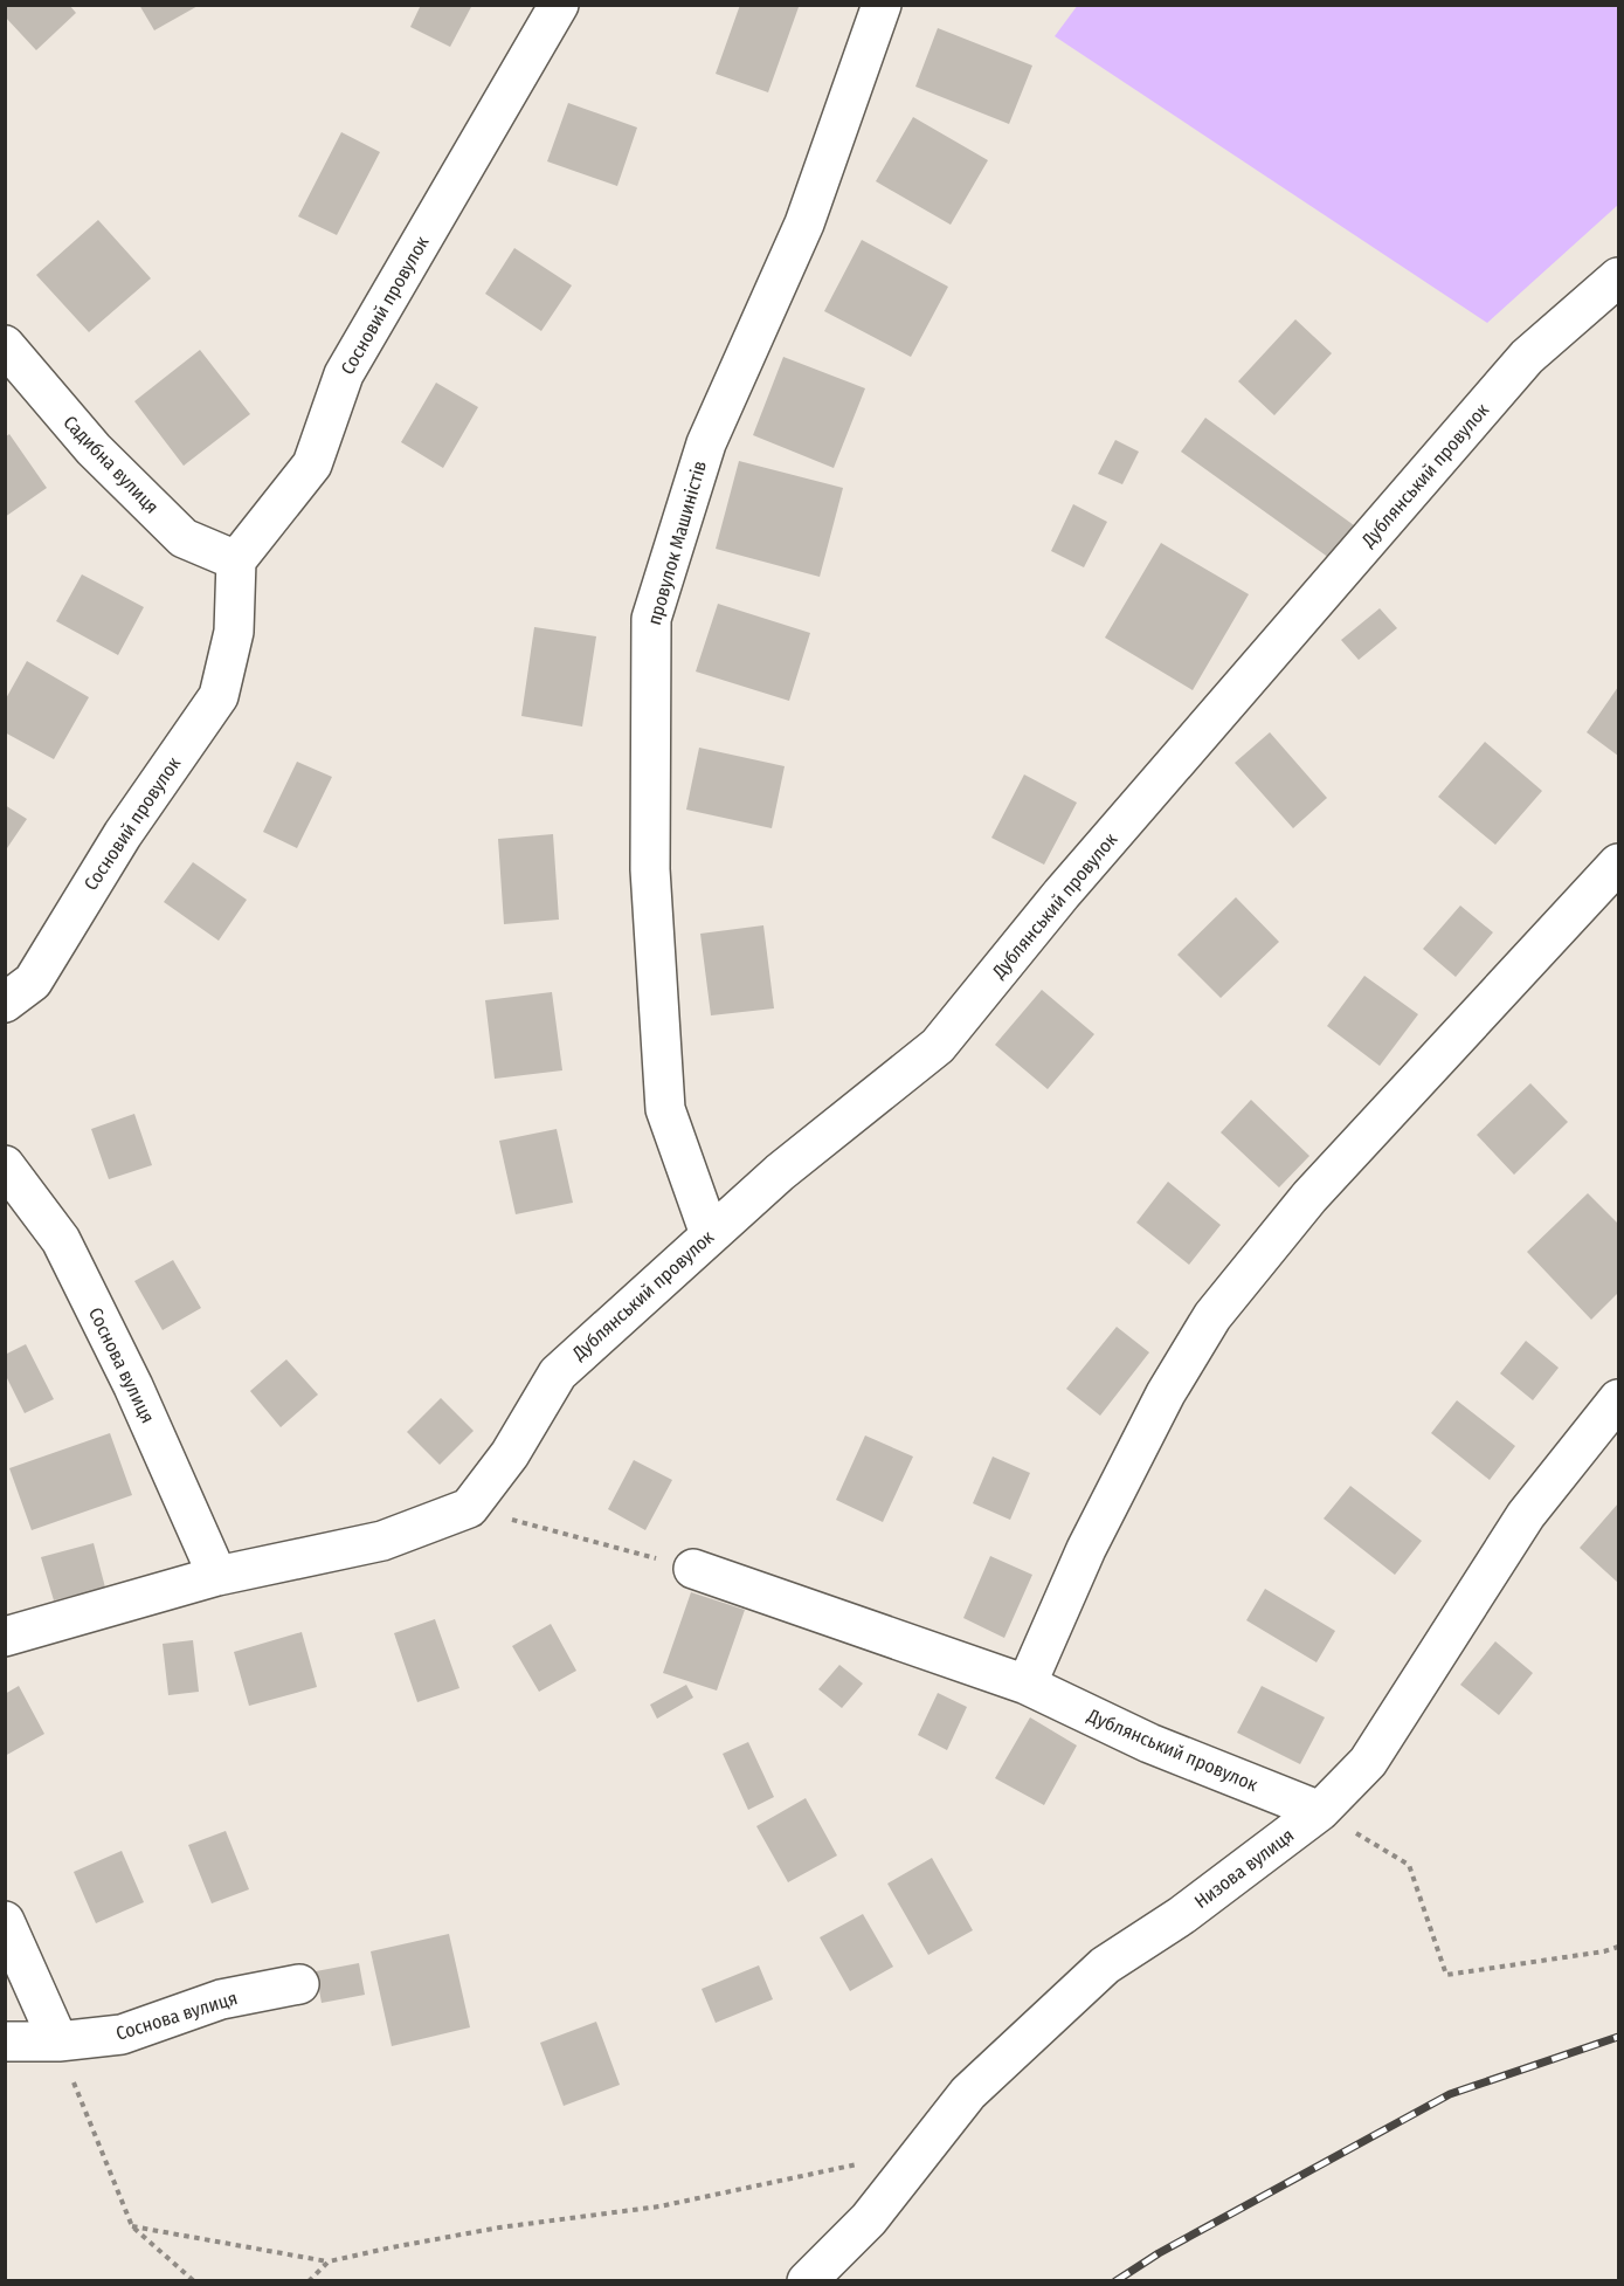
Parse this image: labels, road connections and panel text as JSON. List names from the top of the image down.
{
  "streets": {
    "street": [
      "Сосновий провулок",
      "Садибна вулиця",
      "Дублянський провулок",
      "провулок Машиністів",
      "Соснова вулиця",
      "Низова вулиця"
    ]
  },
  "crossings": [
    ["Сосновий провулок", "Садибна вулиця"],
    ["Дублянський провулок", "провулок Машиністів"],
    ["Дублянський провулок", "Низова вулиця"]
  ]
}
